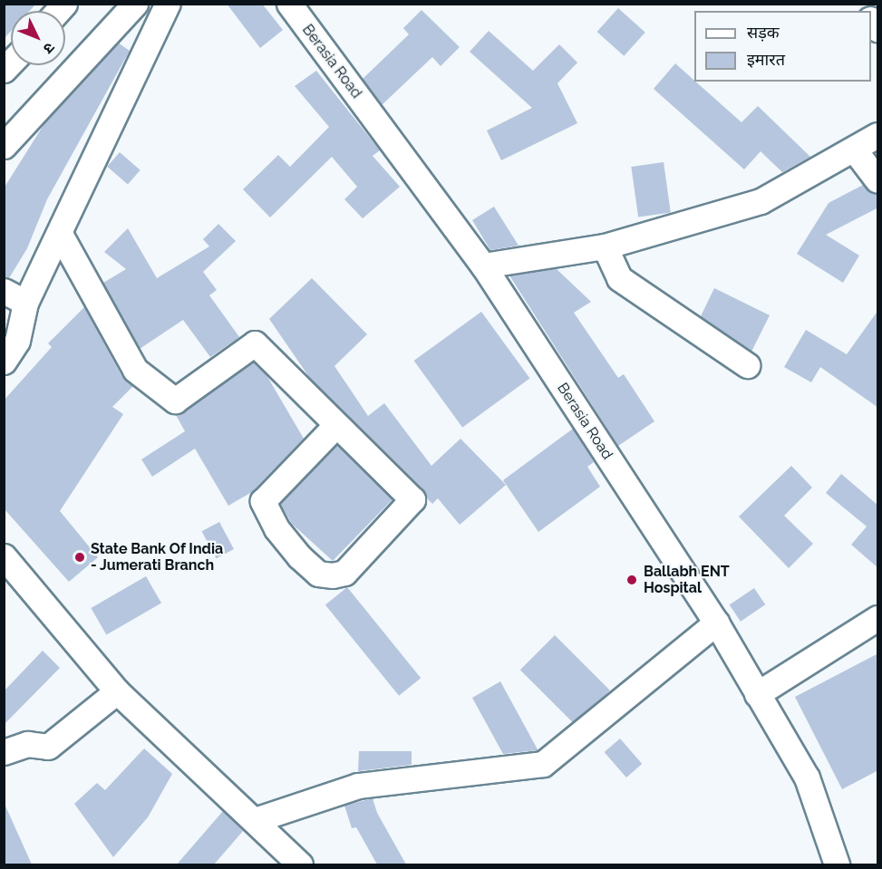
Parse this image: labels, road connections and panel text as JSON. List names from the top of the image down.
{
  "streets": {
    "street": ["Berasia Road"]
  },
  "places": ["State Bank Of India - Jumerati Branch", "Ballabh ENT Hospital"],
  "legend": ["सड़क", "इमारत"],
  "north": "bottom right"
}
